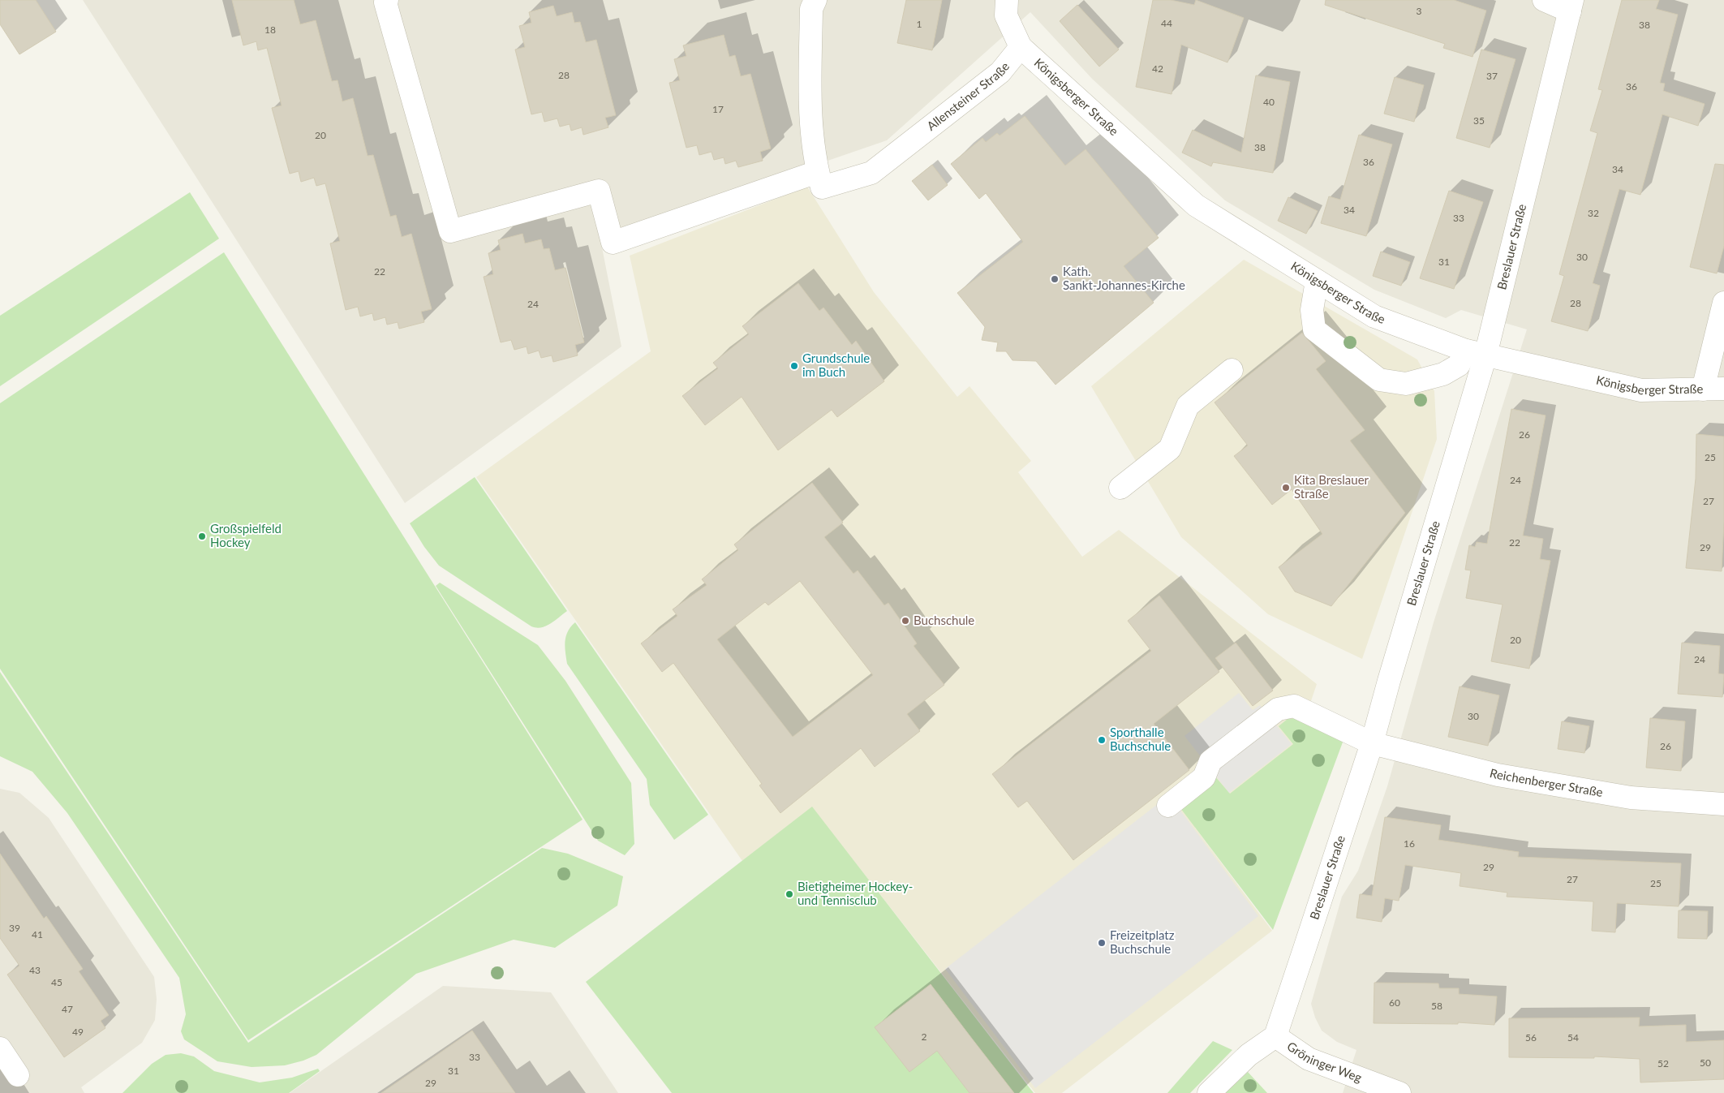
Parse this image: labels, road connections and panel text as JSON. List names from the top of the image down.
{
  "streets": {
    "street": [
      "Allensteiner Straße",
      "Königsberger Straße",
      "Breslauer Straße",
      "Reichenberger Straße",
      "Gröninger Weg"
    ]
  },
  "crossings": [
    ["Allensteiner Straße", "Königsberger Straße"],
    ["Königsberger Straße", "Breslauer Straße"],
    ["Breslauer Straße", "Reichenberger Straße"],
    ["Breslauer Straße", "Gröninger Weg"]
  ],
  "places": [
    "Kath. Sankt-Johannes-Kirche",
    "Grundschule im Buch",
    "Kita Breslauer Straße",
    "Großspielfeld Hockey",
    "Buchschule",
    "Sporthalle Buchschule",
    "Bietigheimer Hockey- und Tennisclub",
    "Freizeitplatz Buchschule"
  ],
  "house_numbers": [
    "3",
    "44",
    "1",
    "38",
    "18",
    "42",
    "28",
    "37",
    "36",
    "40",
    "17",
    "35",
    "20",
    "38",
    "36",
    "34",
    "34",
    "32",
    "33",
    "30",
    "31",
    "22",
    "28",
    "24",
    "26",
    "25",
    "24",
    "27",
    "22",
    "29",
    "20",
    "24",
    "30",
    "26",
    "16",
    "29",
    "27",
    "25",
    "39",
    "41",
    "43",
    "45",
    "60",
    "58",
    "47",
    "49",
    "2",
    "56",
    "54",
    "33",
    "50",
    "52",
    "31",
    "29"
  ]
}
